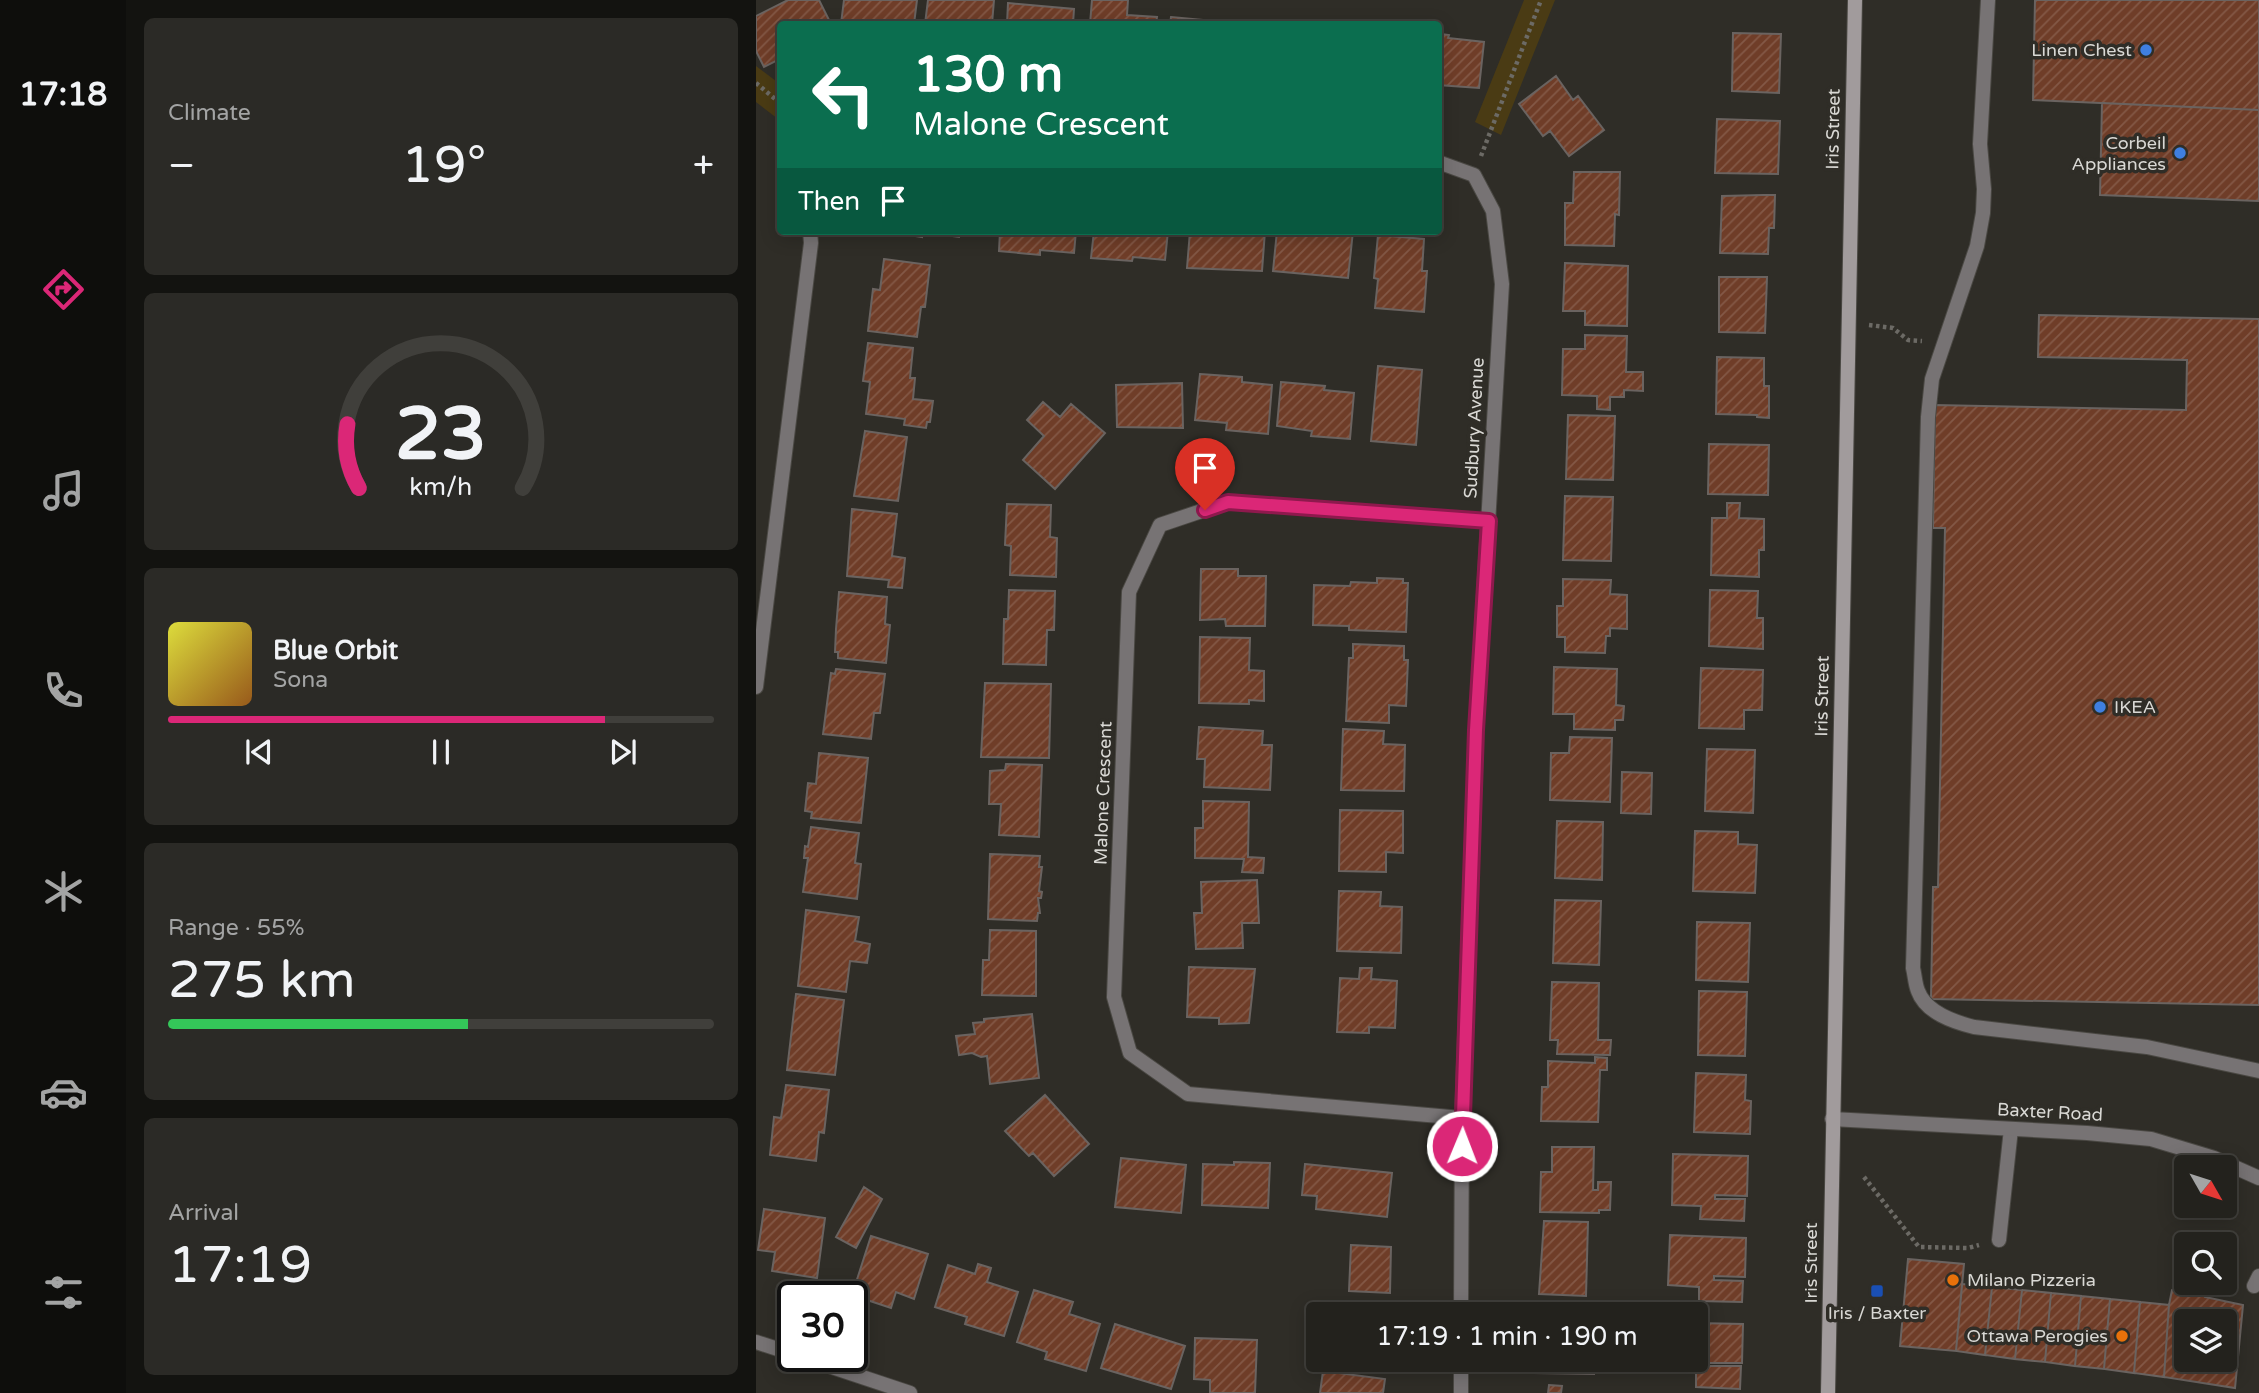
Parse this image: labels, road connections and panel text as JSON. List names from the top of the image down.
{
  "streets": {
    "street": [
      "Iris Street",
      "Sudbury Avenue",
      "Malone Crescent",
      "Baxter Road"
    ]
  },
  "crossings": [
    ["Iris Street", "Baxter Road"],
    ["Sudbury Avenue", "Malone Crescent"]
  ],
  "places": {
    "other": [
      "Linen Chest",
      "Corbeil Appliances",
      "IKEA",
      "Milano Pizzeria",
      "Ottawa Perogies"
    ],
    "transit": ["Iris / Baxter"]
  },
  "north": "bottom right",
  "page": {
    "tabs": "17:18",
    "tile": [
      "Climate",
      ["Range · 55%", "275 km"],
      ["Arrival", "17:19"]
    ],
    "turn": ["130 m", "Malone Crescent"],
    "heat": ["−", "19°", "+"],
    "then": "Then",
    "song": ["Blue Orbit", "Sona"],
    "limit": "30",
    "trip": "17:19 · 1 min · 190 m",
    "gauge": ["23", "km/h"]
  }
}
